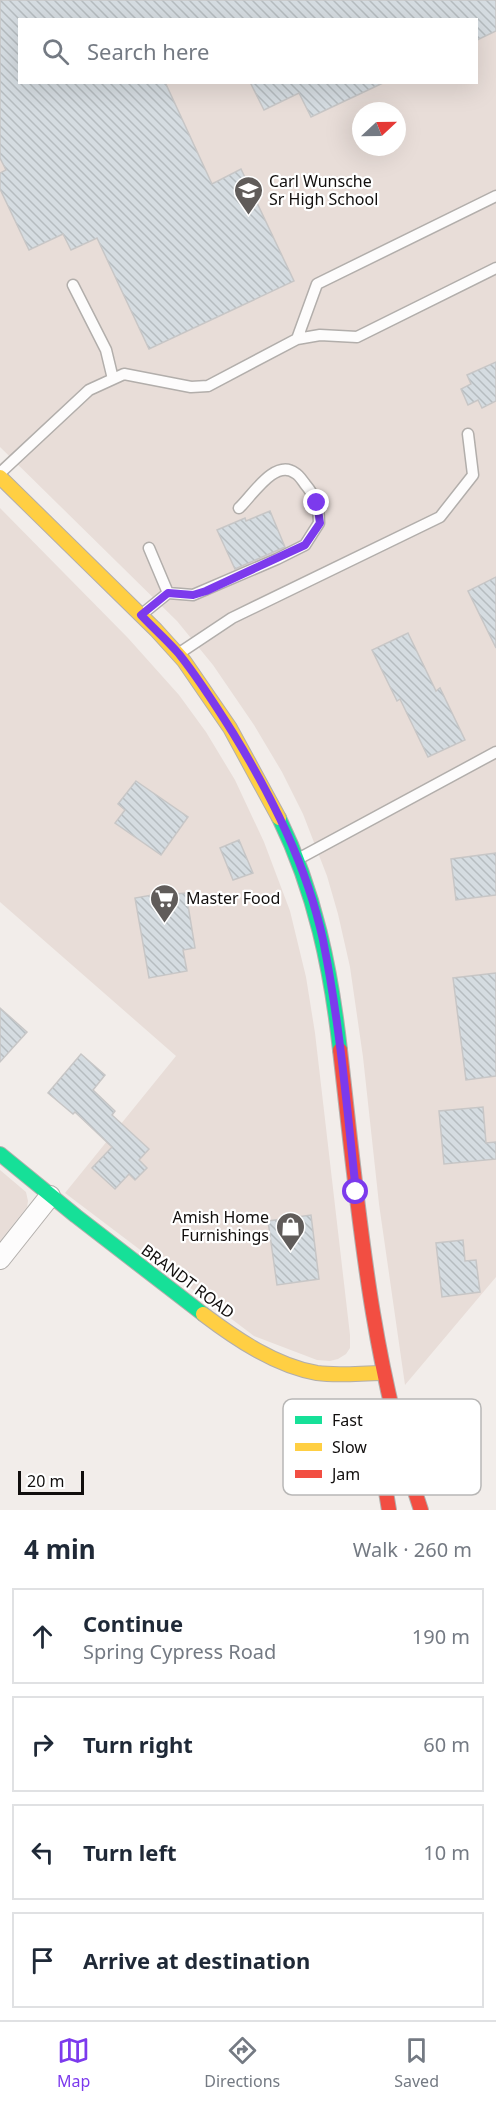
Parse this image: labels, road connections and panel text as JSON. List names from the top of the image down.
{
  "streets": {
    "main road": ["BRANDT ROAD"]
  },
  "places": {
    "school or university": ["Carl Wunsche Sr High School"],
    "supermarket": ["Master Food"],
    "shop": ["Amish Home Furnishings"]
  },
  "legend": ["Fast", "Slow", "Jam"],
  "scale_bar": "20 m",
  "north": "right",
  "page": {
    "search": "Search here",
    "scale": "20 m",
    "heading": ["4 min", "Walk · 260 m"],
    "list": [
      ["Continue", "Spring Cypress Road", "190 m"],
      ["Turn right", "60 m"],
      ["Turn left", "10 m"],
      "Arrive at destination"
    ],
    "nav": ["Map", "Directions", "Saved"]
  }
}
